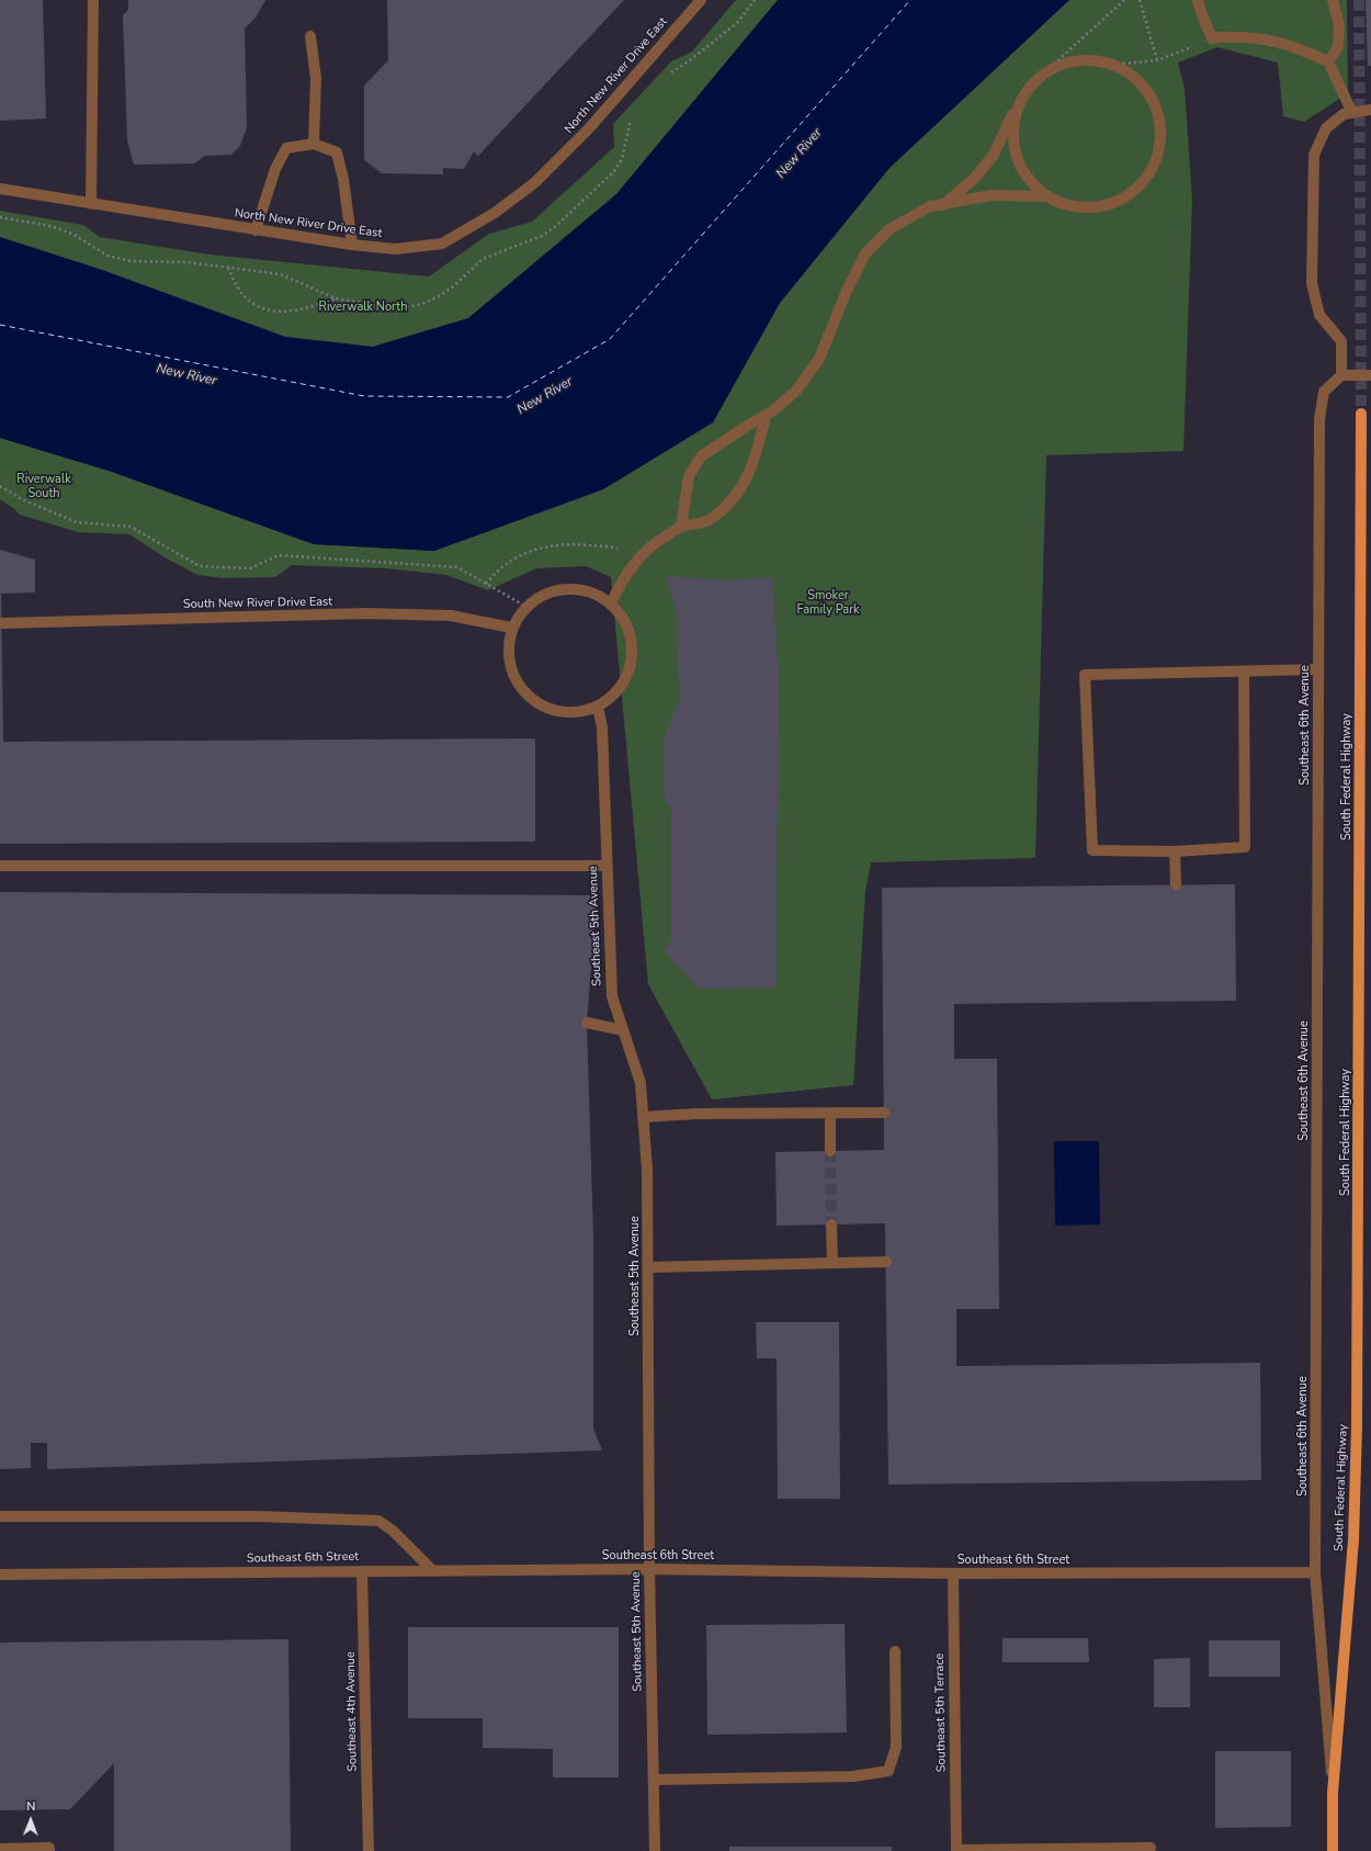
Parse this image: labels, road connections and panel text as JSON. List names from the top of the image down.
{
  "streets": {
    "main road": ["South Federal Highway"],
    "street": [
      "North New River Drive East",
      "South New River Drive East",
      "Southeast 6th Avenue",
      "Southeast 5th Avenue",
      "Southeast 6th Street",
      "Southeast 4th Avenue",
      "Southeast 5th Terrace"
    ]
  },
  "crossings": [
    ["South New River Drive East", "Southeast 5th Avenue"],
    ["Southeast 6th Avenue", "South Federal Highway"],
    ["Southeast 6th Avenue", "Southeast 6th Street"],
    ["Southeast 5th Avenue", "Southeast 6th Street"],
    ["Southeast 6th Street", "Southeast 4th Avenue"],
    ["Southeast 6th Street", "Southeast 5th Terrace"]
  ],
  "water": ["New River"],
  "parks": ["Riverwalk North", "Riverwalk South", "Smoker Family Park"],
  "north": "top"
}
